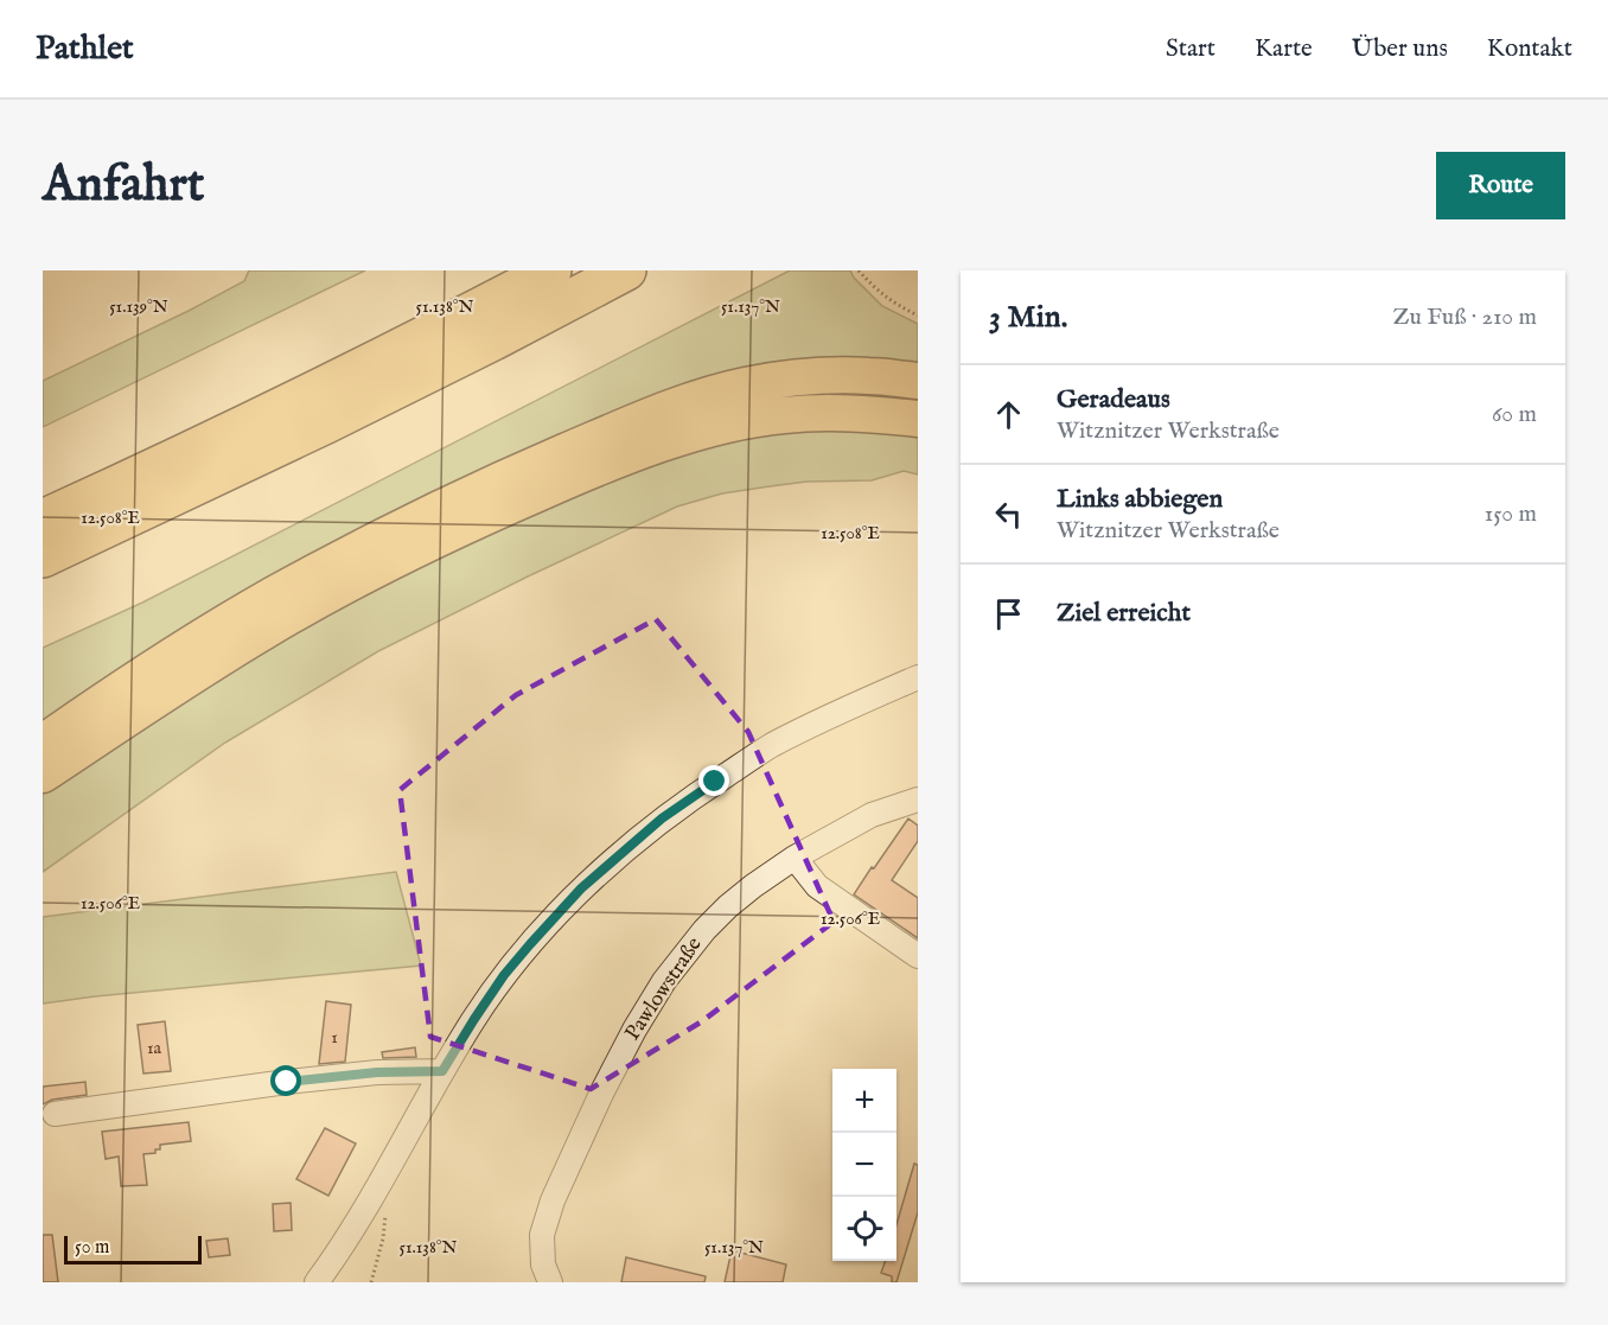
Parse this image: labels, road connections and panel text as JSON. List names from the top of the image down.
{
  "streets": {
    "street": ["Pawlowstraße"]
  },
  "house_numbers": ["1", "1a"],
  "scale_bar": "50 m",
  "page": {
    "header": "Pathlet",
    "nav": [
      "Start",
      "Karte",
      "Über uns",
      "Kontakt"
    ],
    "buttons": "Route",
    "title": "Anfahrt",
    "heading": ["3 Min.", "Zu Fuß · 210 m"],
    "list": [
      ["Geradeaus", "Witznitzer Werkstraße", "60 m"],
      ["Links abbiegen", "Witznitzer Werkstraße", "150 m"],
      "Ziel erreicht"
    ],
    "map_buttons": ["+", "−"],
    "scale": "50 m"
  },
  "coordinates": [
    "51.139°N",
    "51.138°N",
    "51.137°N",
    "12.508°E",
    "12.506°E"
  ]
}
